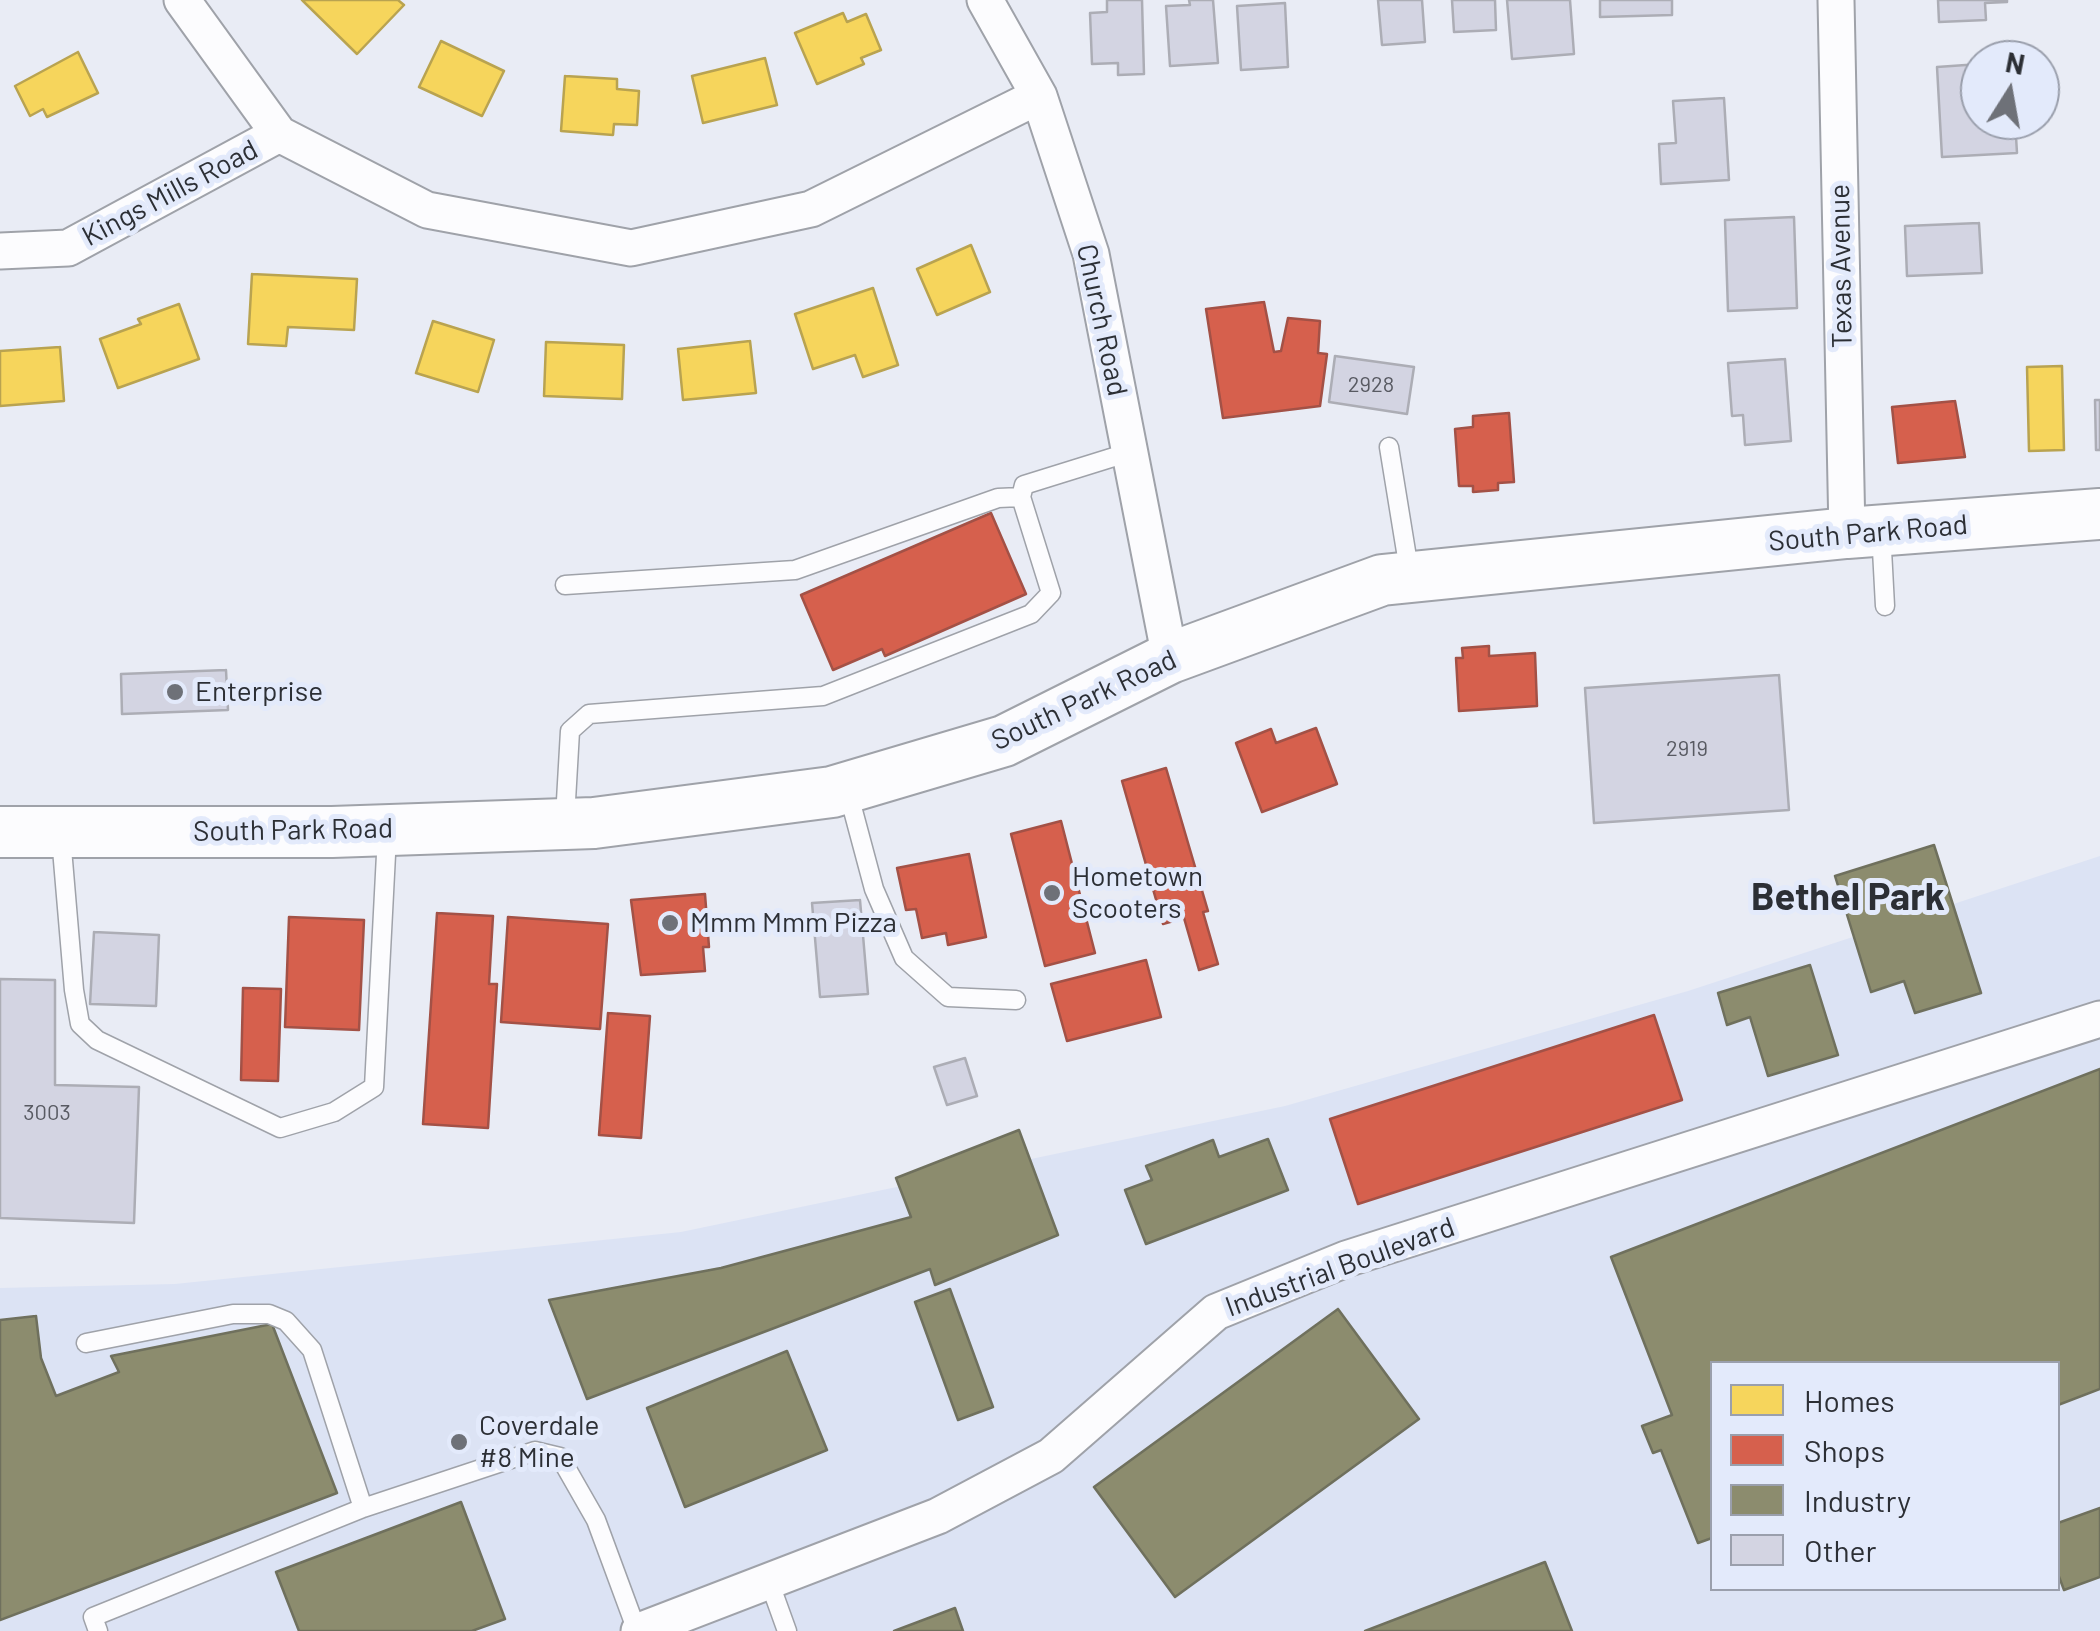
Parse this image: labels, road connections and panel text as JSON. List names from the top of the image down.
{
  "streets": {
    "main road": ["South Park Road"],
    "street": [
      "Kings Mills Road",
      "Texas Avenue",
      "Church Road",
      "Industrial Boulevard"
    ]
  },
  "crossings": [
    ["Texas Avenue", "South Park Road"],
    ["Church Road", "South Park Road"]
  ],
  "districts": ["Bethel Park"],
  "places": [
    "Enterprise",
    "Hometown Scooters",
    "Mmm Mmm Pizza",
    "Coverdale #8 Mine"
  ],
  "house_numbers": ["2928", "2919", "3003"],
  "legend": [
    "Homes",
    "Shops",
    "Industry",
    "Other"
  ],
  "north": "top"
}
